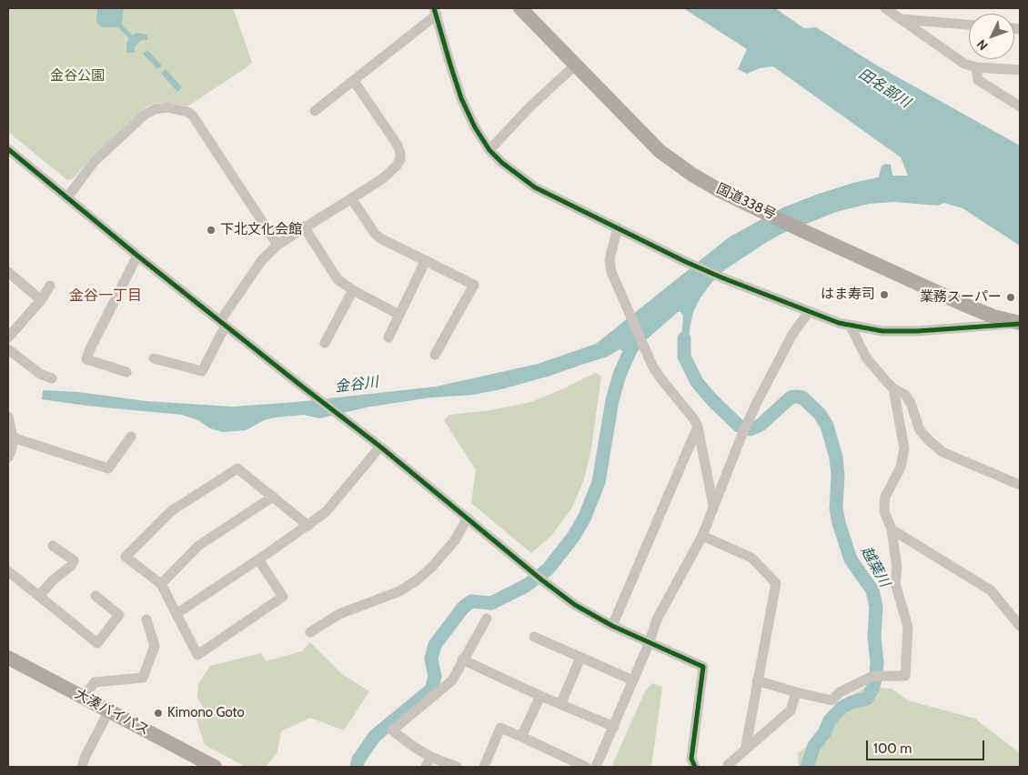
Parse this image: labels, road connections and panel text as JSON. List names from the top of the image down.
{
  "streets": {
    "highway": ["国道338号", "大湊バイパス"]
  },
  "districts": ["金谷一丁目"],
  "water": ["田名部川", "金谷川", "越葉川"],
  "parks": ["金谷公園"],
  "places": [
    "下北文化会館",
    "はま寿司",
    "業務スーパー",
    "Kimono Goto"
  ],
  "scale_bar": "100 m",
  "north": "bottom left"
}
